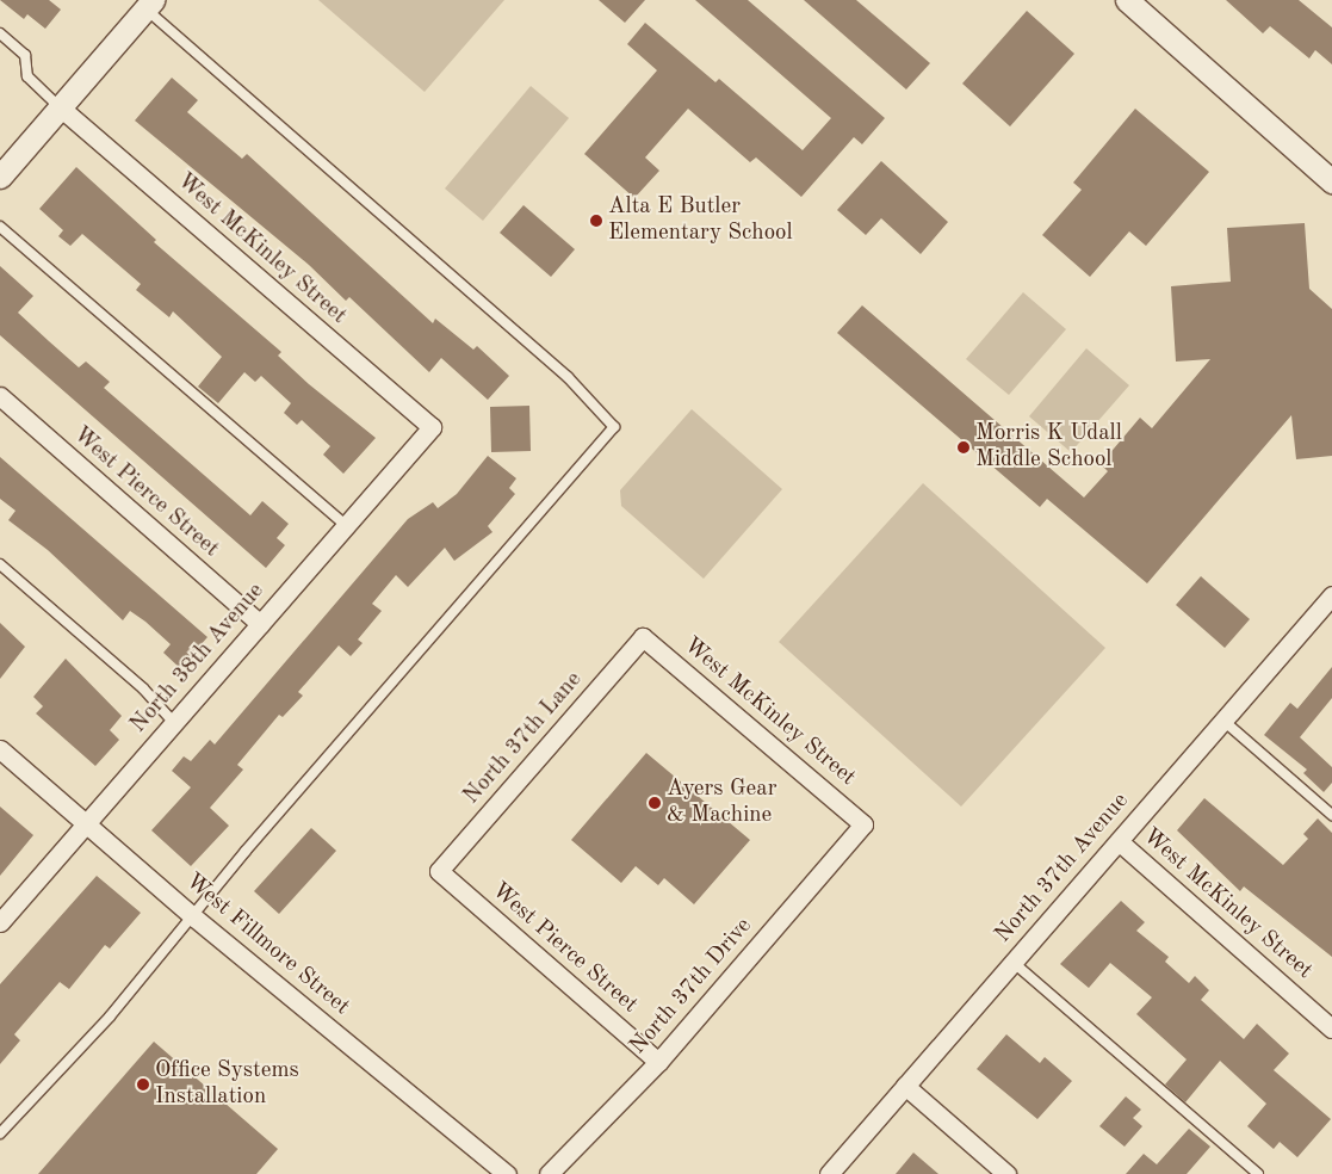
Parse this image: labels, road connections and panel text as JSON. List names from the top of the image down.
{
  "streets": {
    "street": [
      "West McKinley Street",
      "West Pierce Street",
      "North 38th Avenue",
      "North 37th Lane",
      "North 37th Avenue",
      "West Fillmore Street",
      "North 37th Drive"
    ]
  },
  "crossings": [
    ["West McKinley Street", "North 38th Avenue"],
    ["West McKinley Street", "North 37th Lane"],
    ["West McKinley Street", "North 37th Avenue"],
    ["West McKinley Street", "North 37th Drive"],
    ["West Pierce Street", "North 38th Avenue"],
    ["West Pierce Street", "North 37th Lane"],
    ["West Pierce Street", "North 37th Drive"],
    ["North 38th Avenue", "West Fillmore Street"]
  ],
  "places": [
    "Alta E Butler Elementary School",
    "Morris K Udall Middle School",
    "Ayers Gear & Machine",
    "Office Systems Installation"
  ]
}
